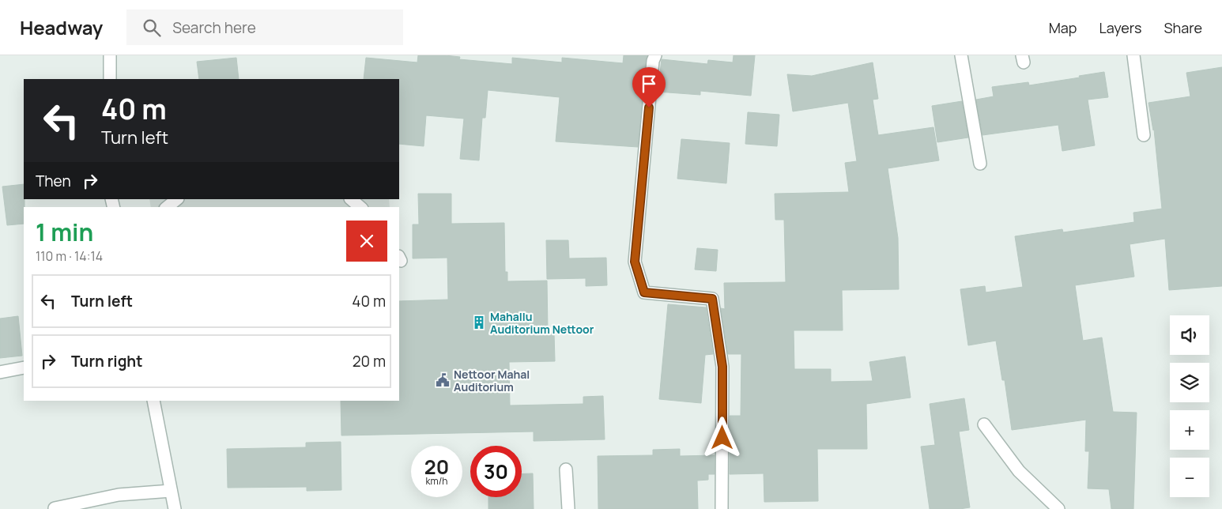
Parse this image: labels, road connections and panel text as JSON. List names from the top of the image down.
{
  "places": {
    "building": ["Mahallu Auditorium Nettoor"],
    "public building": ["Nettoor Mahal Auditorium"]
  },
  "page": {
    "header": "Headway",
    "search": "Search here",
    "nav": ["Map", "Layers", "Share"],
    "turn": ["40 m", "Turn left"],
    "then": "Then",
    "heading": ["1 min", "110 m · 14:14"],
    "list": [
      {
        "name": "Turn left",
        "value": "40 m"
      },
      {
        "name": "Turn right",
        "value": "20 m"
      }
    ],
    "map_buttons": ["+", "−"],
    "speed": "20 km/h",
    "limit": "30"
  }
}
